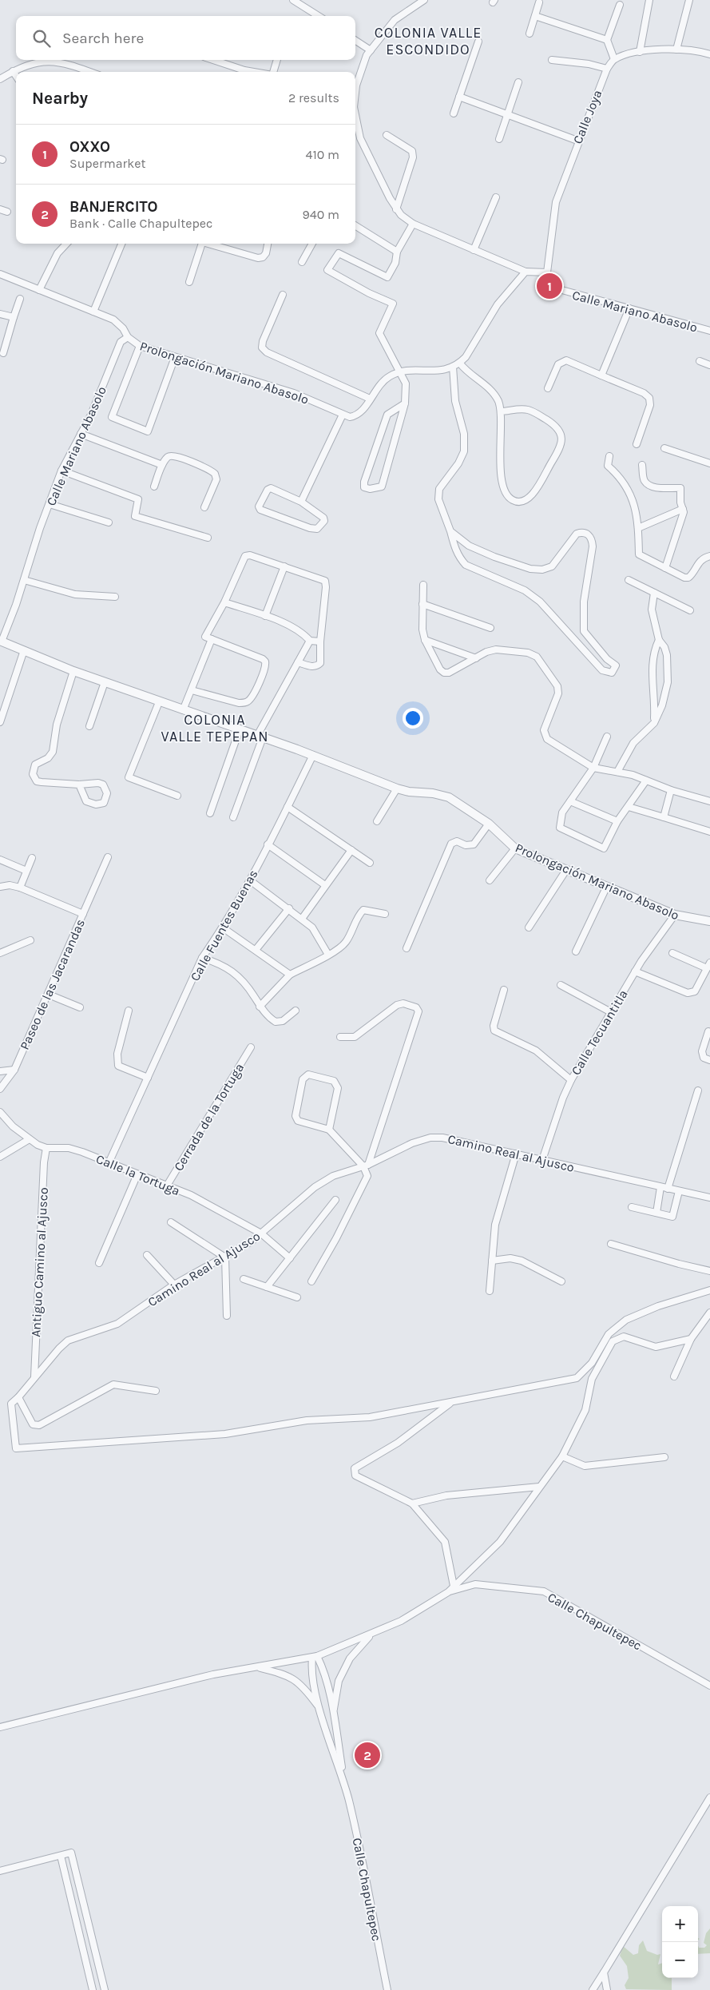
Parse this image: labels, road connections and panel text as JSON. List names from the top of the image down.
{
  "streets": {
    "street": [
      "Calle Joya",
      "Calle Mariano Abasolo",
      "Prolongación Mariano Abasolo",
      "Calle Fuentes Buenas",
      "Paseo de las Jacarandas",
      "Calle Tecuantitla",
      "Cerrada de la Tortuga",
      "Camino Real al Ajusco",
      "Calle la Tortuga",
      "Antiguo Camino al Ajusco",
      "Calle Chapultepec"
    ]
  },
  "crossings": [
    ["Calle Joya", "Calle Mariano Abasolo"],
    ["Calle Mariano Abasolo", "Prolongación Mariano Abasolo"],
    ["Prolongación Mariano Abasolo", "Calle Fuentes Buenas"],
    ["Prolongación Mariano Abasolo", "Calle Tecuantitla"],
    ["Calle Fuentes Buenas", "Calle la Tortuga"],
    ["Calle Tecuantitla", "Camino Real al Ajusco"],
    ["Cerrada de la Tortuga", "Calle la Tortuga"],
    ["Camino Real al Ajusco", "Calle la Tortuga"],
    ["Camino Real al Ajusco", "Antiguo Camino al Ajusco"],
    ["Calle la Tortuga", "Antiguo Camino al Ajusco"]
  ],
  "districts": ["COLONIA VALLE ESCONDIDO", "COLONIA VALLE TEPEPAN"],
  "page": {
    "search": "Search here",
    "heading": ["Nearby", "2 results"],
    "list": [
      {
        "mark": "1",
        "name": "OXXO",
        "note": "Supermarket",
        "value": "410 m"
      },
      {
        "mark": "2",
        "name": "BANJERCITO",
        "note": "Bank · Calle Chapultepec",
        "value": "940 m"
      }
    ],
    "pins": ["1", "2"],
    "map_buttons": ["+", "−"]
  }
}
